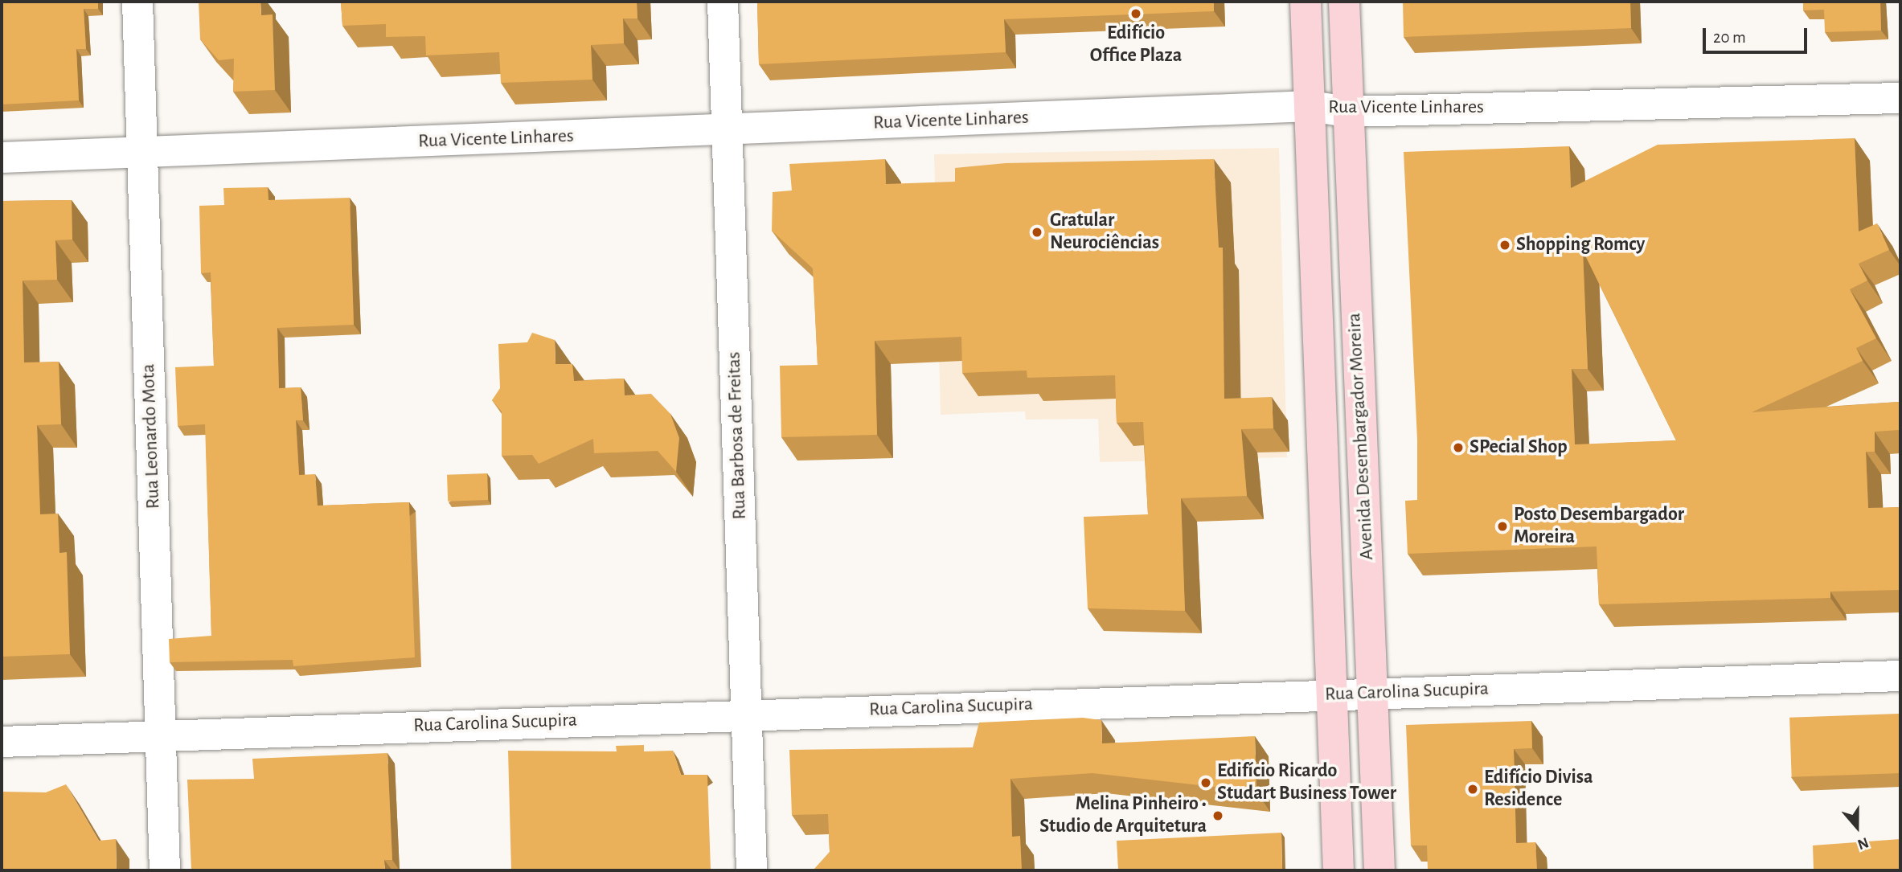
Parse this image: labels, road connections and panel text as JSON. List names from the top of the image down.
{
  "streets": {
    "main road": ["Avenida Desembargador Moreira"],
    "street": [
      "Rua Vicente Linhares",
      "Rua Barbosa de Freitas",
      "Rua Leonardo Mota",
      "Rua Carolina Sucupira"
    ]
  },
  "crossings": [
    ["Rua Vicente Linhares", "Rua Barbosa de Freitas"],
    ["Rua Vicente Linhares", "Rua Leonardo Mota"],
    ["Rua Vicente Linhares", "Avenida Desembargador Moreira"],
    ["Rua Barbosa de Freitas", "Rua Carolina Sucupira"],
    ["Rua Leonardo Mota", "Rua Carolina Sucupira"],
    ["Avenida Desembargador Moreira", "Rua Carolina Sucupira"]
  ],
  "places": [
    "Edifício Office Plaza",
    "Gratular Neurociências",
    "Shopping Romcy",
    "SPecial Shop",
    "Posto Desembargador Moreira",
    "Edifício Ricardo Studart Business Tower",
    "Edifício Divisa Residence",
    "Melina Pinheiro • Studio de Arquitetura"
  ],
  "scale_bar": "20 m",
  "north": "bottom"
}
